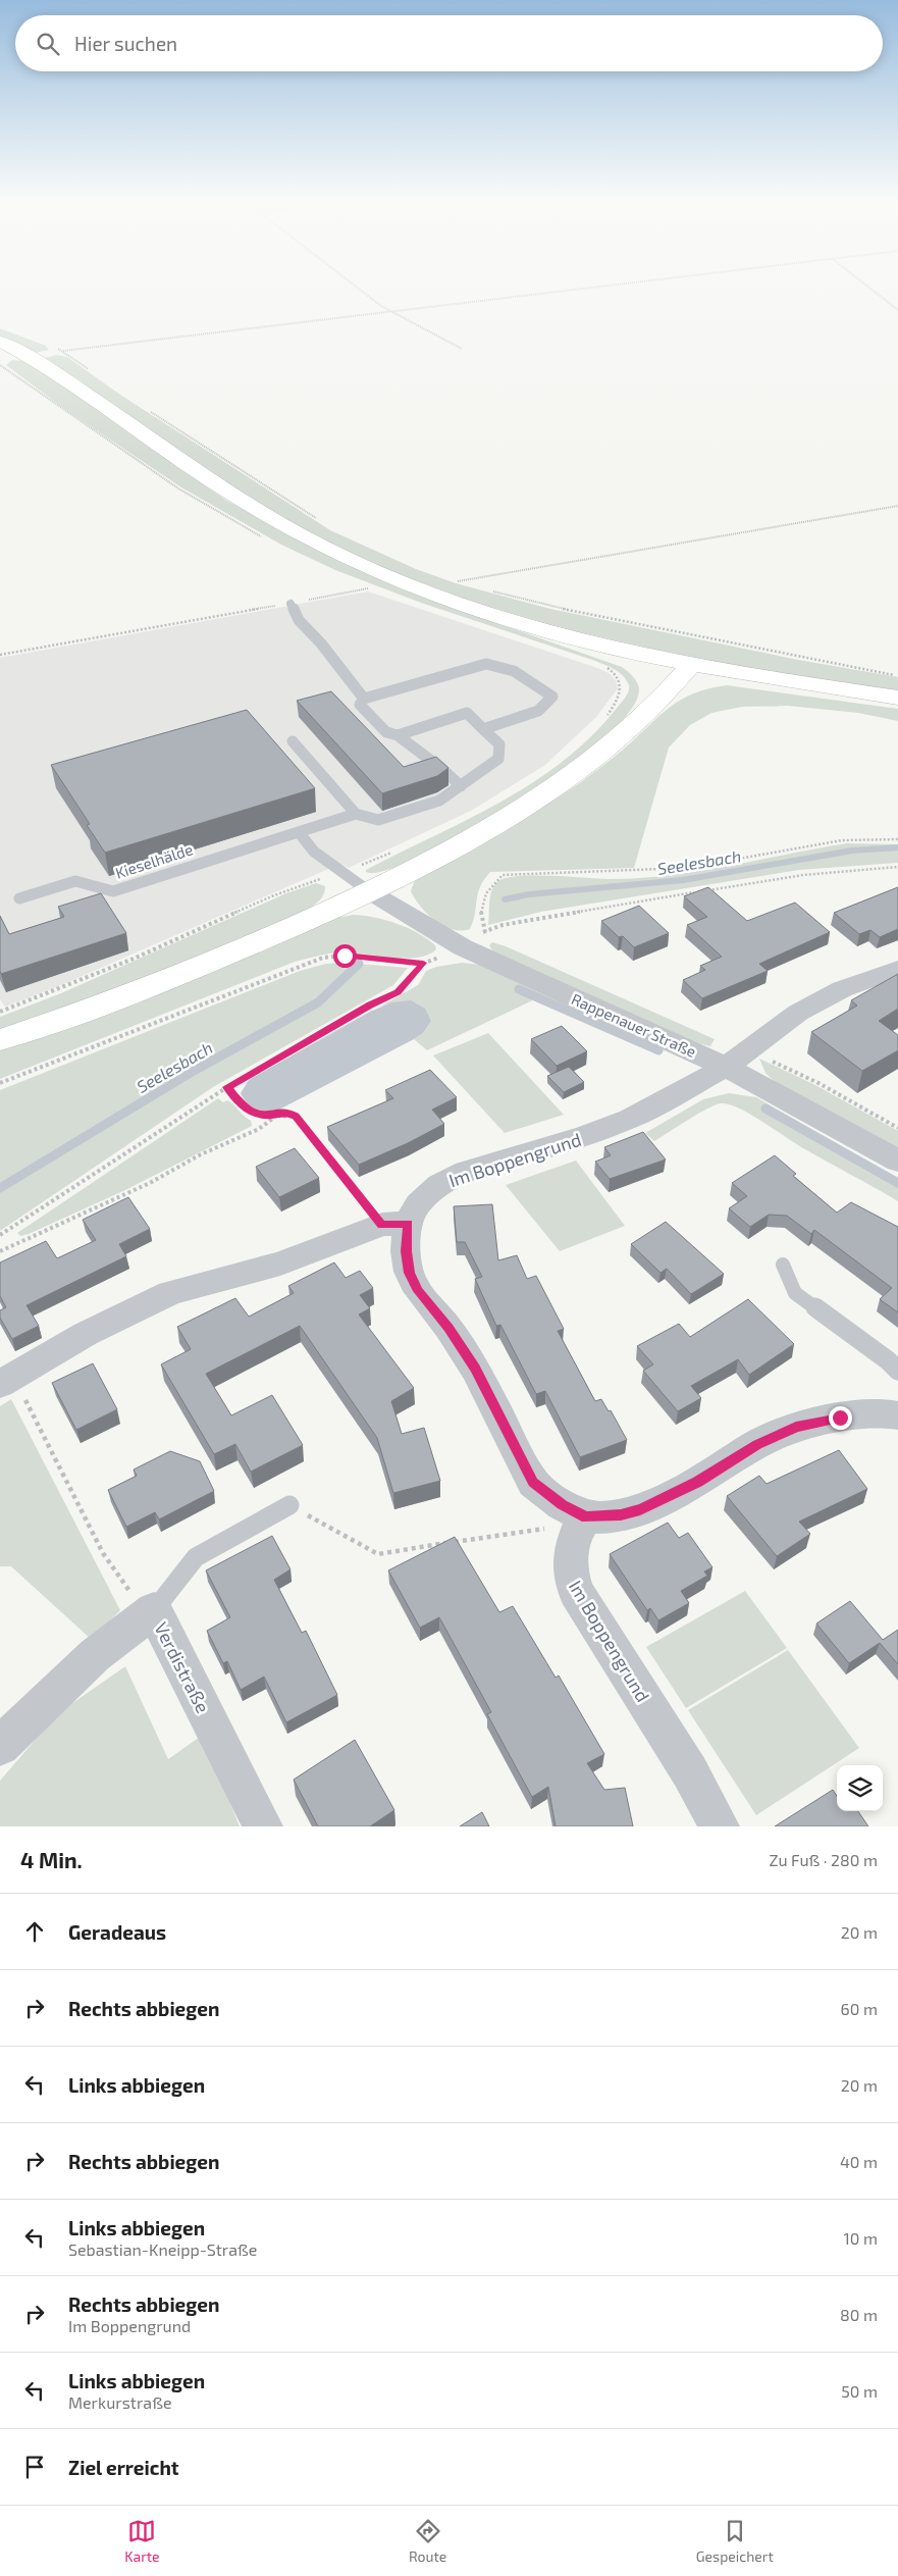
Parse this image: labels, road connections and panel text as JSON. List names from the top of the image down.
{
  "streets": {
    "street": ["Rappenauer Straße", "Im Boppengrund", "Verdistraße"],
    "lane": ["Kieselhälde"]
  },
  "crossings": [
    ["Rappenauer Straße", "Im Boppengrund"]
  ],
  "water": ["Seelesbach"],
  "page": {
    "search": "Hier suchen",
    "heading": ["4 Min.", "Zu Fuß · 280 m"],
    "list": [
      ["Geradeaus", "20 m"],
      ["Rechts abbiegen", "60 m"],
      ["Links abbiegen", "20 m"],
      ["Rechts abbiegen", "40 m"],
      ["Links abbiegen", "Sebastian-Kneipp-Straße", "10 m"],
      ["Rechts abbiegen", "Im Boppengrund", "80 m"],
      ["Links abbiegen", "Merkurstraße", "50 m"],
      "Ziel erreicht"
    ],
    "nav": ["Karte", "Route", "Gespeichert"]
  }
}
